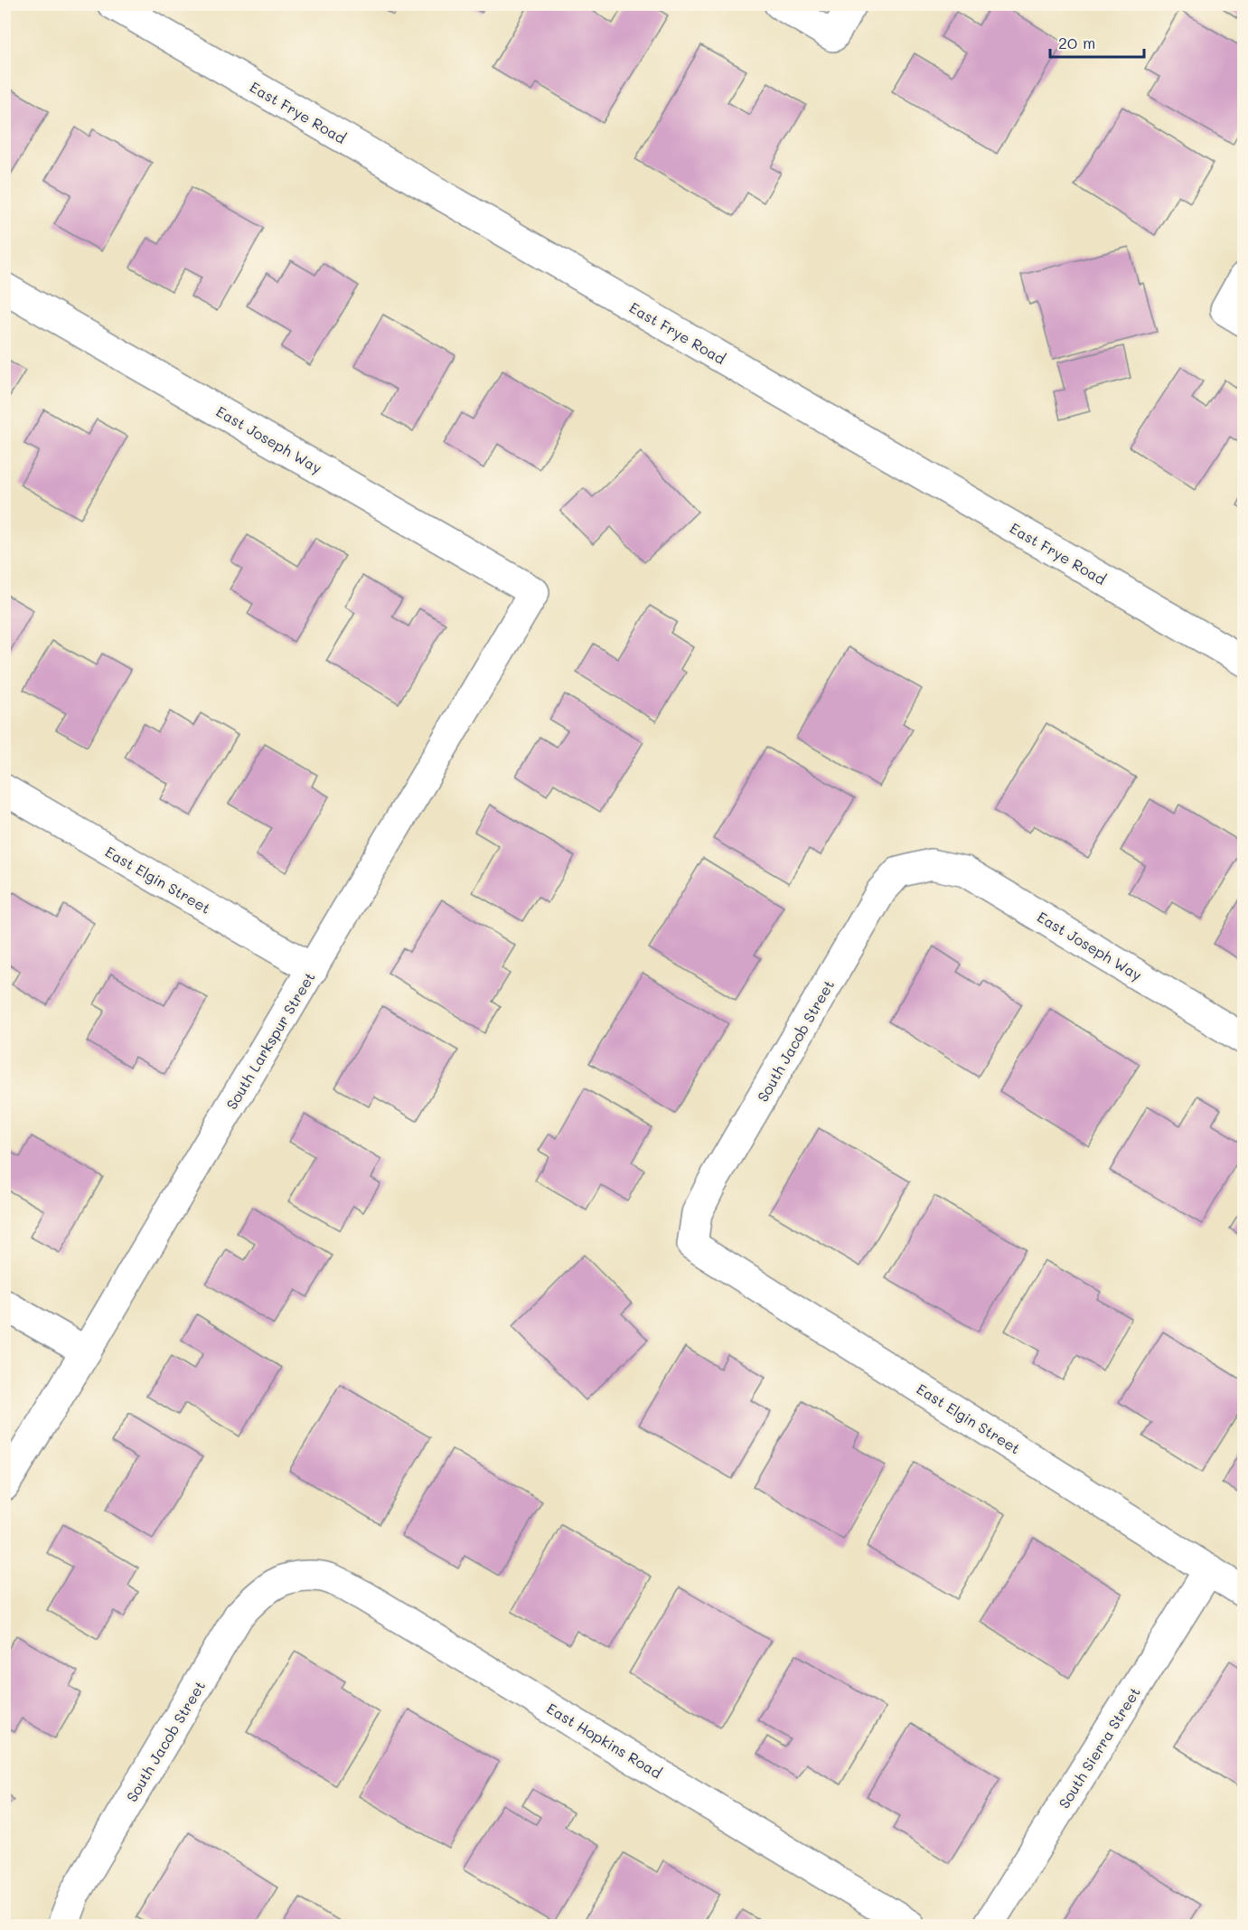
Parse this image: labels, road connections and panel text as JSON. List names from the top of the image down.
{
  "streets": {
    "street": [
      "East Frye Road",
      "East Joseph Way",
      "East Elgin Street",
      "South Larkspur Street",
      "South Jacob Street",
      "East Hopkins Road",
      "South Sierra Street"
    ]
  },
  "crossings": [
    ["East Joseph Way", "South Larkspur Street"],
    ["East Joseph Way", "South Jacob Street"],
    ["East Elgin Street", "South Larkspur Street"],
    ["East Elgin Street", "South Jacob Street"],
    ["East Elgin Street", "South Sierra Street"],
    ["South Jacob Street", "East Hopkins Road"]
  ],
  "scale_bar": "20 m"
}
